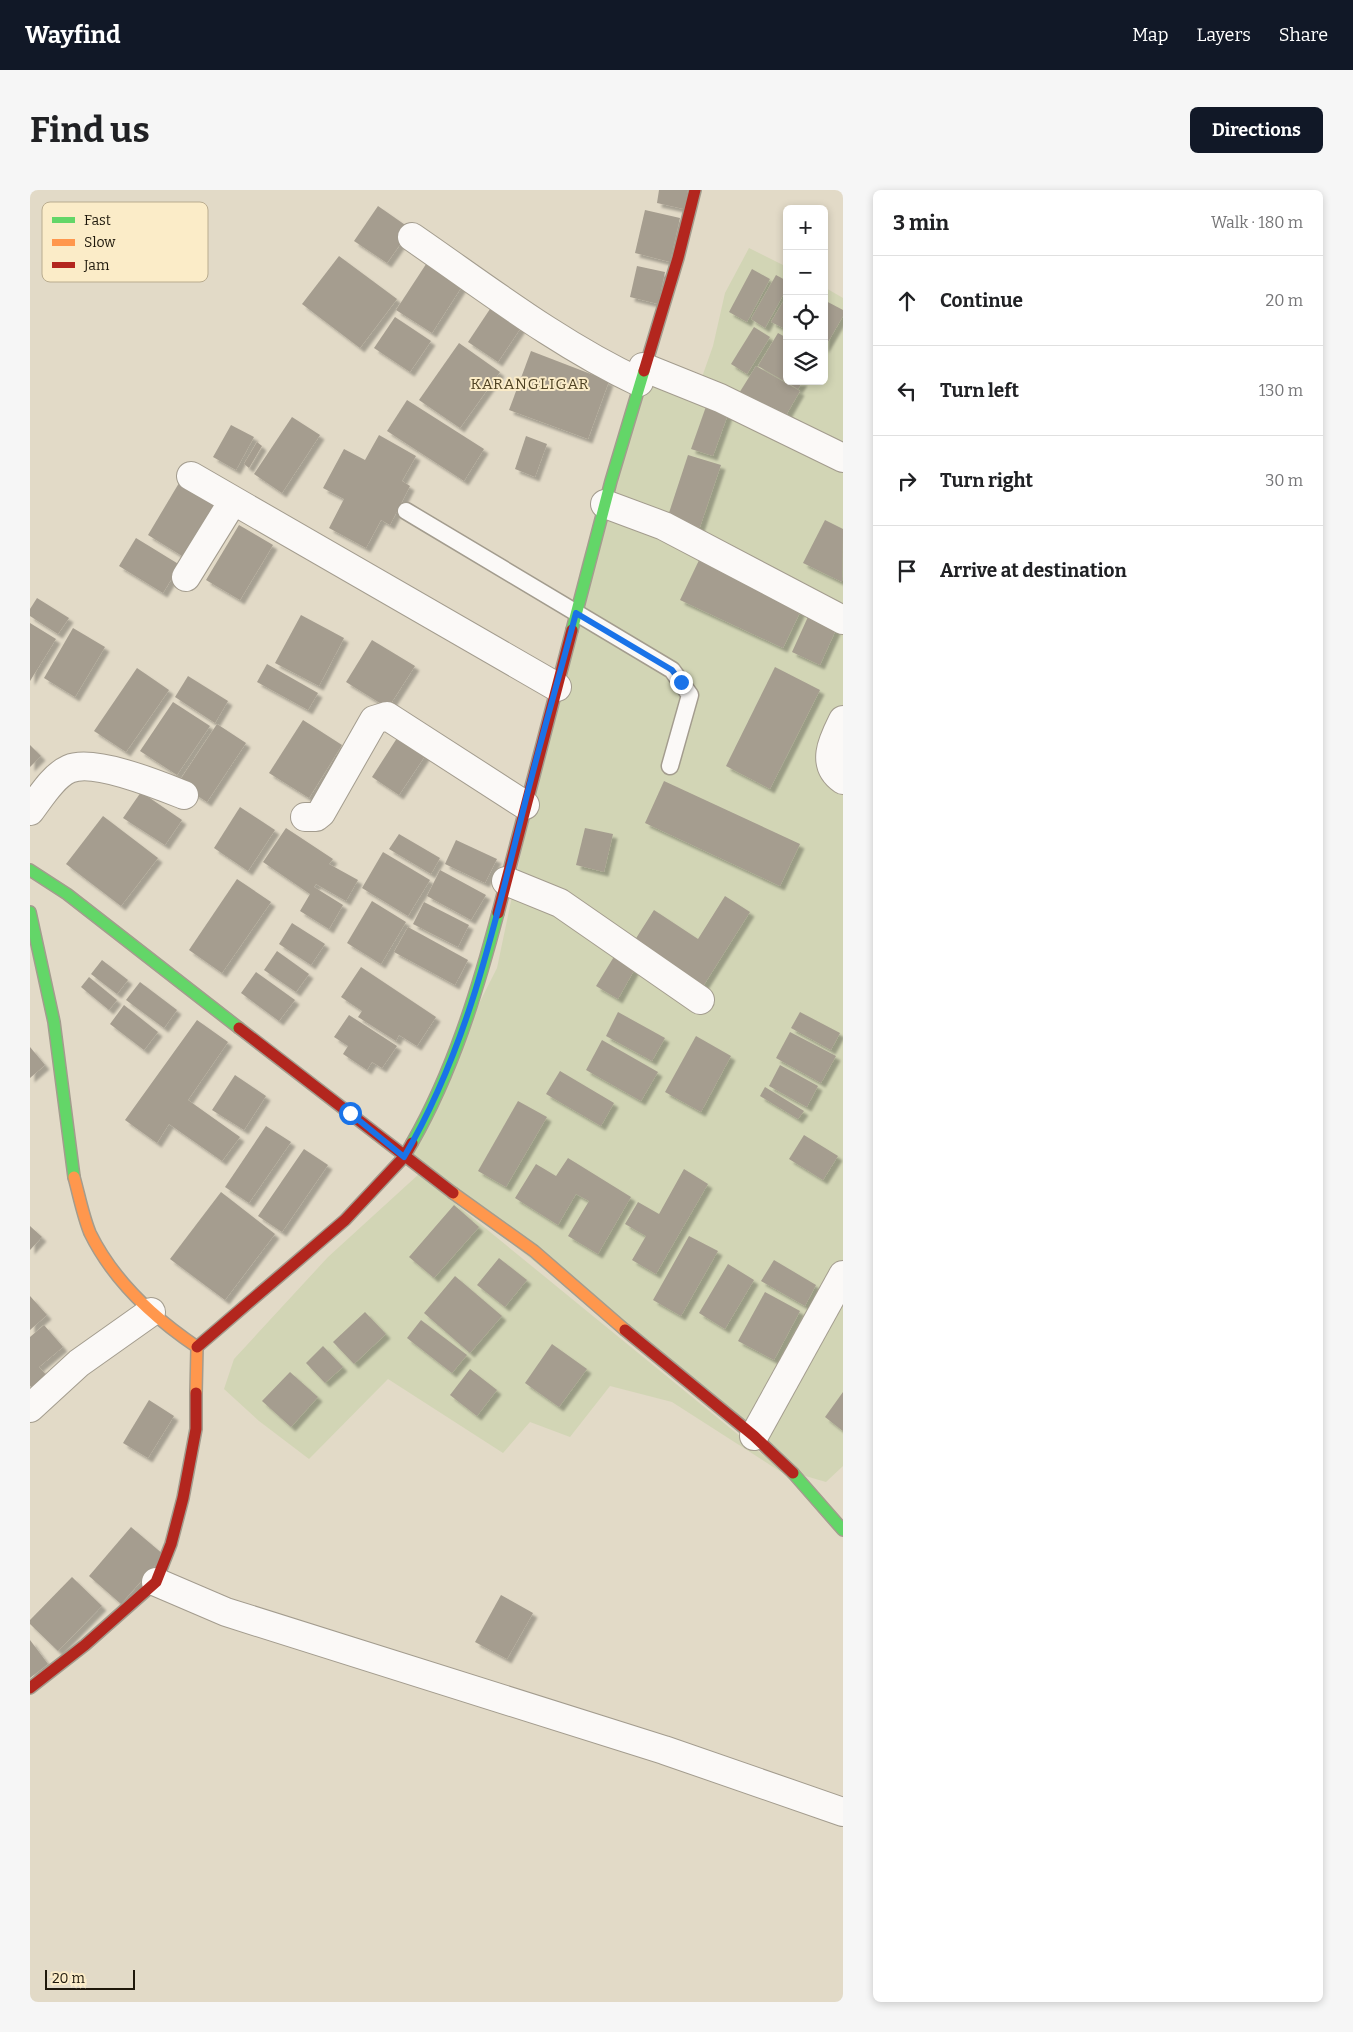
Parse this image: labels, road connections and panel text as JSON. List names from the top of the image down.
{
  "districts": ["KARANGLIGAR"],
  "legend": ["Fast", "Slow", "Jam"],
  "scale_bar": "20 m",
  "page": {
    "header": "Wayfind",
    "nav": ["Map", "Layers", "Share"],
    "buttons": "Directions",
    "title": "Find us",
    "heading": ["3 min", "Walk · 180 m"],
    "map_buttons": ["+", "−"],
    "list": [
      ["Continue", "20 m"],
      ["Turn left", "130 m"],
      ["Turn right", "30 m"],
      "Arrive at destination"
    ],
    "scale": "20 m"
  }
}
